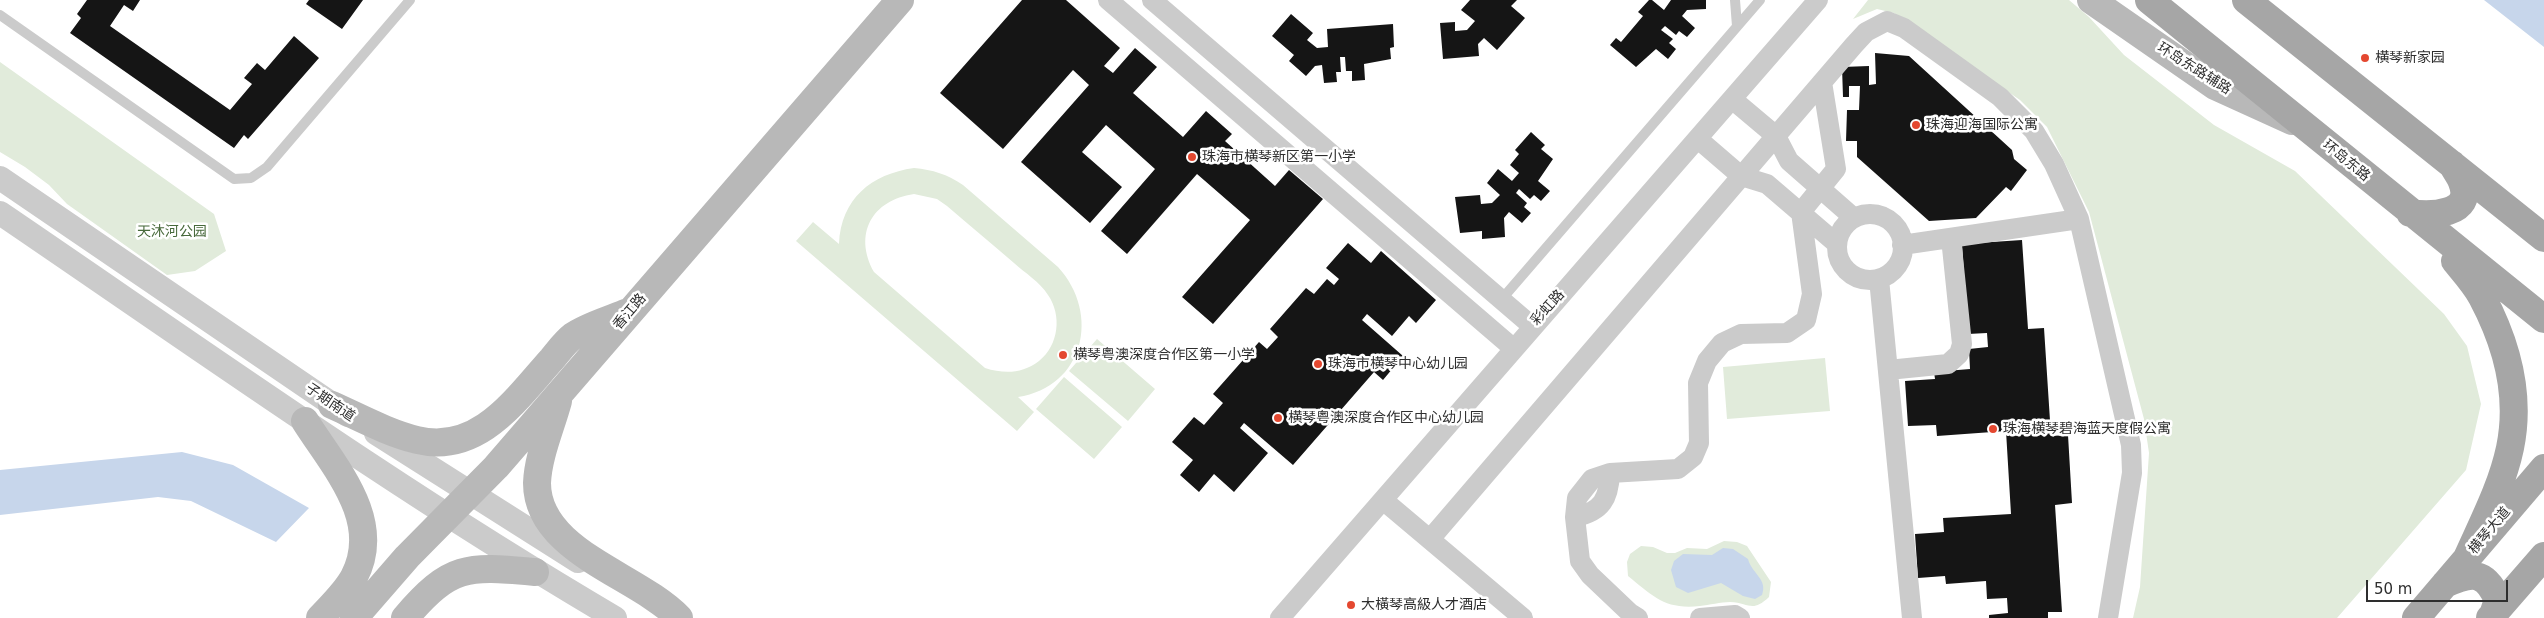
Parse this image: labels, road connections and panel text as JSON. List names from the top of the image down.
{
  "streets": {
    "main road": [
      "环岛东路辅路",
      "环岛东路",
      "香江路",
      "横琴大道"
    ],
    "street": ["彩虹路", "子期南道"]
  },
  "crossings": [
    ["环岛东路辅路", "环岛东路"],
    ["香江路", "子期南道"]
  ],
  "parks": ["天沐河公园"],
  "places": [
    "横琴新家园",
    "珠海迎海国际公寓",
    "珠海市横琴新区第一小学",
    "横琴粤澳深度合作区第一小学",
    "珠海市横琴中心幼儿园",
    "横琴粤澳深度合作区中心幼儿园",
    "珠海横琴碧海蓝天度假公寓",
    "大橫琴高級人才酒店"
  ],
  "scale_bar": "50 m"
}
